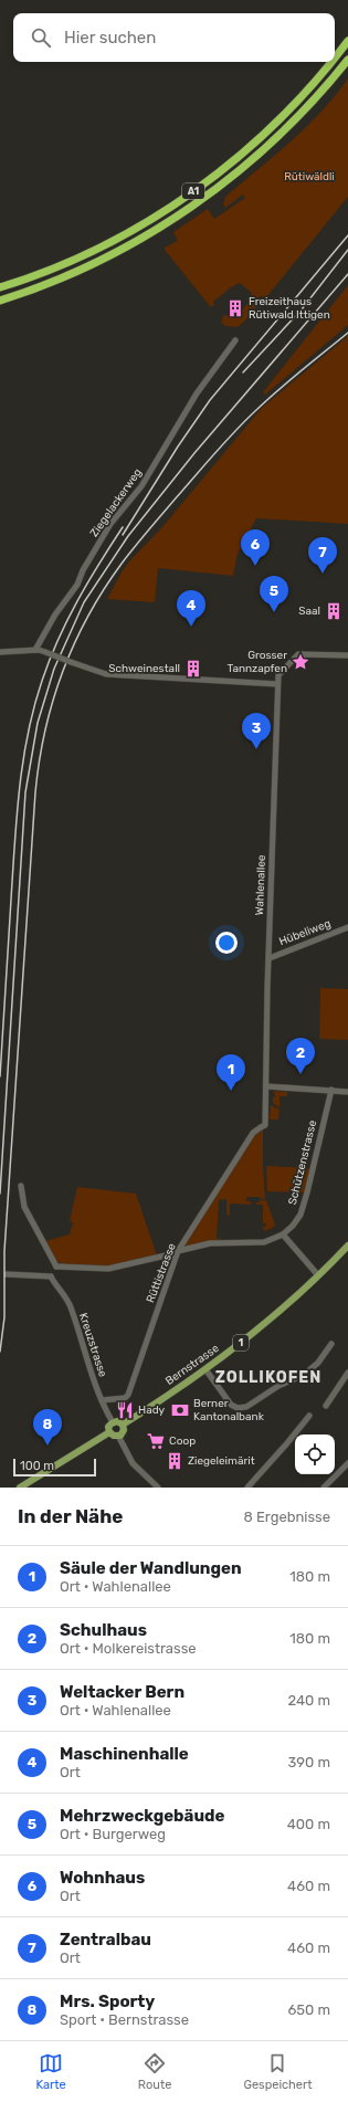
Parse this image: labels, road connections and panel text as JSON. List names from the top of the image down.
{
  "streets": {
    "highway": ["A1"],
    "main road": ["1", "Bernstrasse"],
    "street": [
      "Ziegelackerweg",
      "Wahlenallee",
      "Hübeliweg",
      "Schützenstrasse",
      "Rüttistrasse",
      "Kreuzstrasse"
    ]
  },
  "crossings": [
    ["Wahlenallee", "Hübeliweg"],
    ["Wahlenallee", "Rüttistrasse"],
    ["Schützenstrasse", "Rüttistrasse"],
    ["Rüttistrasse", "Kreuzstrasse"],
    ["Kreuzstrasse", "Bernstrasse"]
  ],
  "districts": ["ZOLLIKOFEN"],
  "parks": ["Rütiwäldli"],
  "places": {
    "building": [
      "Freizeithaus Rütiwald Ittigen",
      "Saal",
      "Schweinestall",
      "Ziegeleimärit"
    ],
    "place": ["Grosser Tannzapfen"],
    "restaurant": ["Hady"],
    "bank": ["Berner Kantonalbank"],
    "supermarket": ["Coop"]
  },
  "scale_bar": "100 m",
  "page": {
    "search": "Hier suchen",
    "pins": [
      "6",
      "7",
      "5",
      "4",
      "3",
      "2",
      "1",
      "8"
    ],
    "scale": "100 m",
    "heading": ["In der Nähe", "8 Ergebnisse"],
    "list": [
      {
        "mark": "1",
        "name": "Säule der Wandlungen",
        "note": "Ort · Wahlenallee",
        "value": "180 m"
      },
      {
        "mark": "2",
        "name": "Schulhaus",
        "note": "Ort · Molkereistrasse",
        "value": "180 m"
      },
      {
        "mark": "3",
        "name": "Weltacker Bern",
        "note": "Ort · Wahlenallee",
        "value": "240 m"
      },
      {
        "mark": "4",
        "name": "Maschinenhalle",
        "note": "Ort",
        "value": "390 m"
      },
      {
        "mark": "5",
        "name": "Mehrzweckgebäude",
        "note": "Ort · Burgerweg",
        "value": "400 m"
      },
      {
        "mark": "6",
        "name": "Wohnhaus",
        "note": "Ort",
        "value": "460 m"
      },
      {
        "mark": "7",
        "name": "Zentralbau",
        "note": "Ort",
        "value": "460 m"
      },
      {
        "mark": "8",
        "name": "Mrs. Sporty",
        "note": "Sport · Bernstrasse",
        "value": "650 m"
      }
    ],
    "nav": ["Karte", "Route", "Gespeichert"]
  }
}
